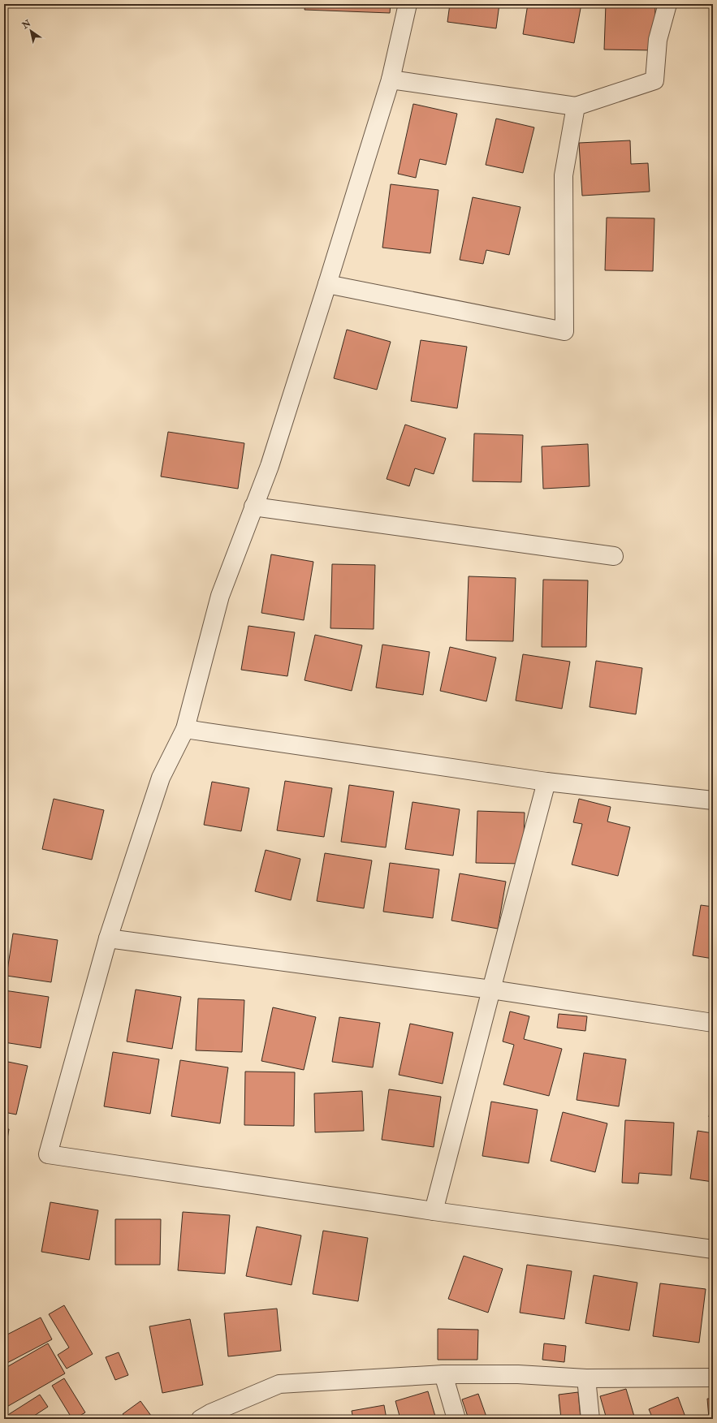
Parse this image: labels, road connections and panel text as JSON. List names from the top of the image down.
{
  "north": "top left"
}
